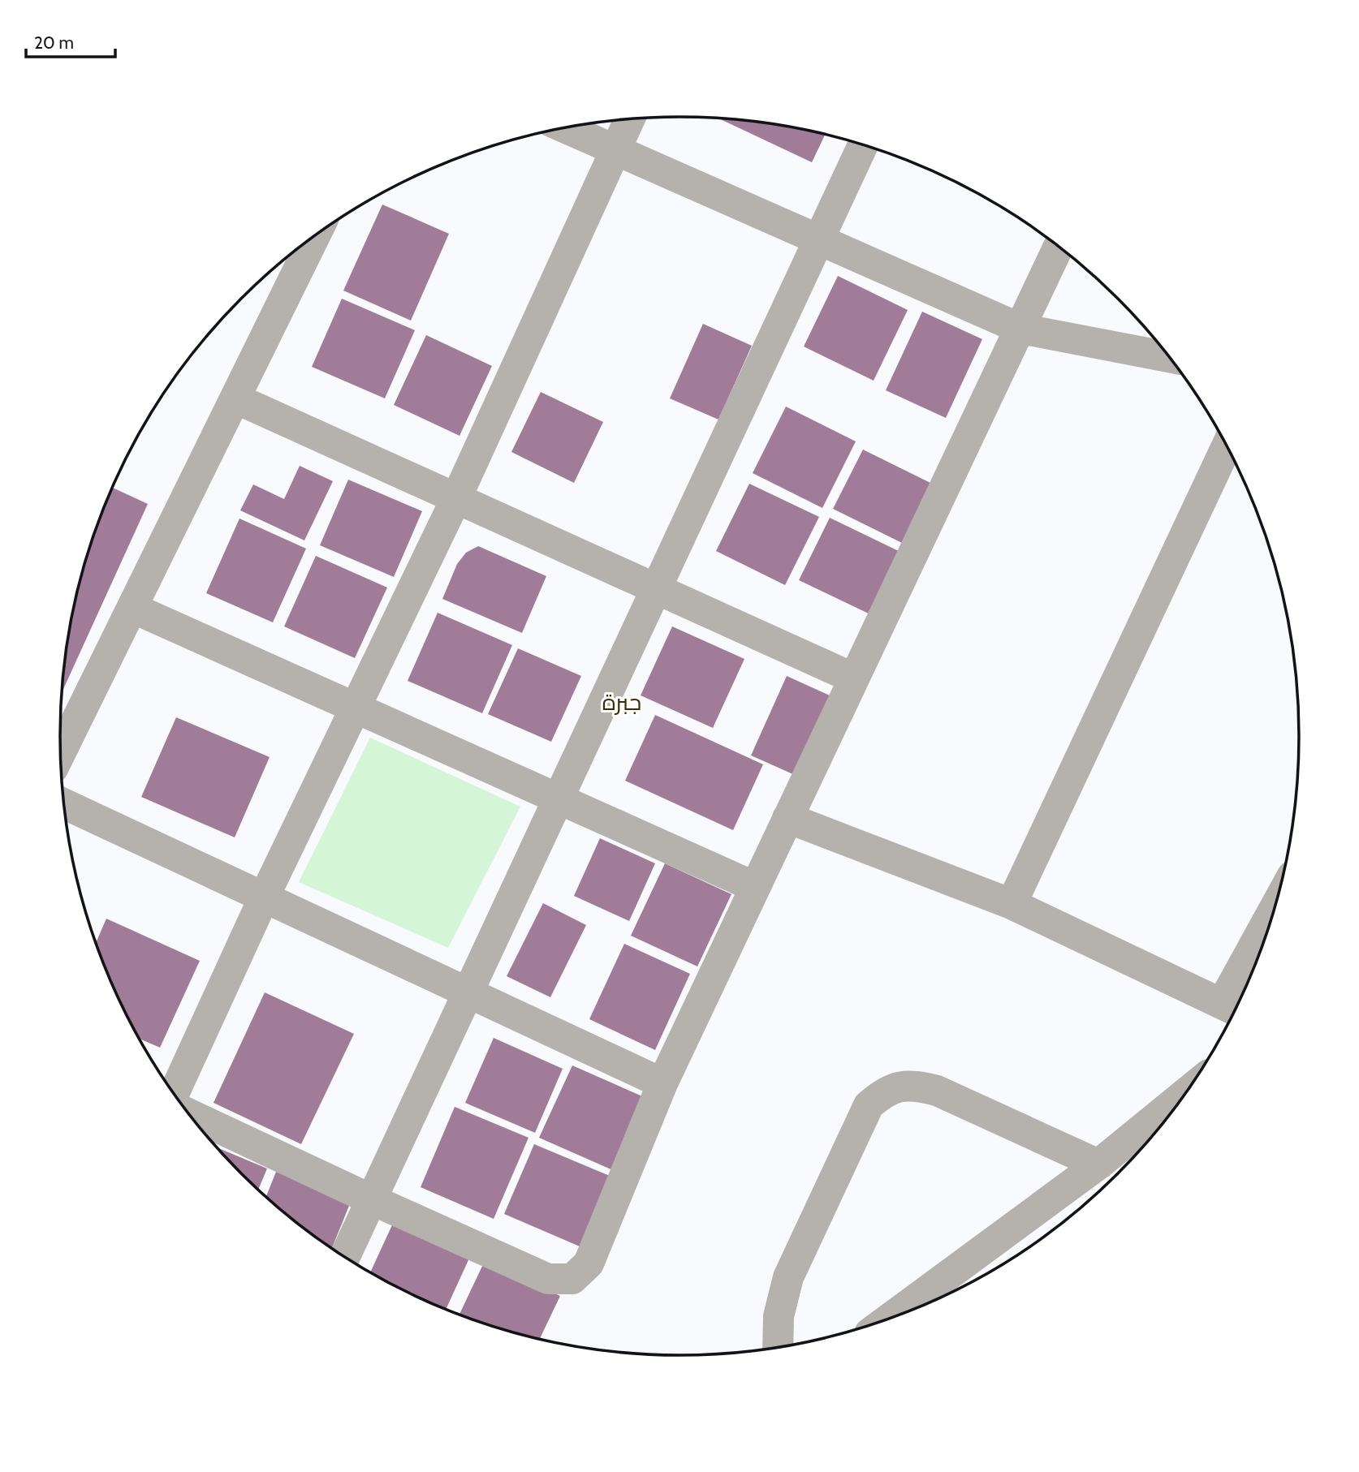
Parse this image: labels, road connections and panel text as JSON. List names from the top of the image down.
{
  "districts": ["جبرة"],
  "scale_bar": "20 m"
}
